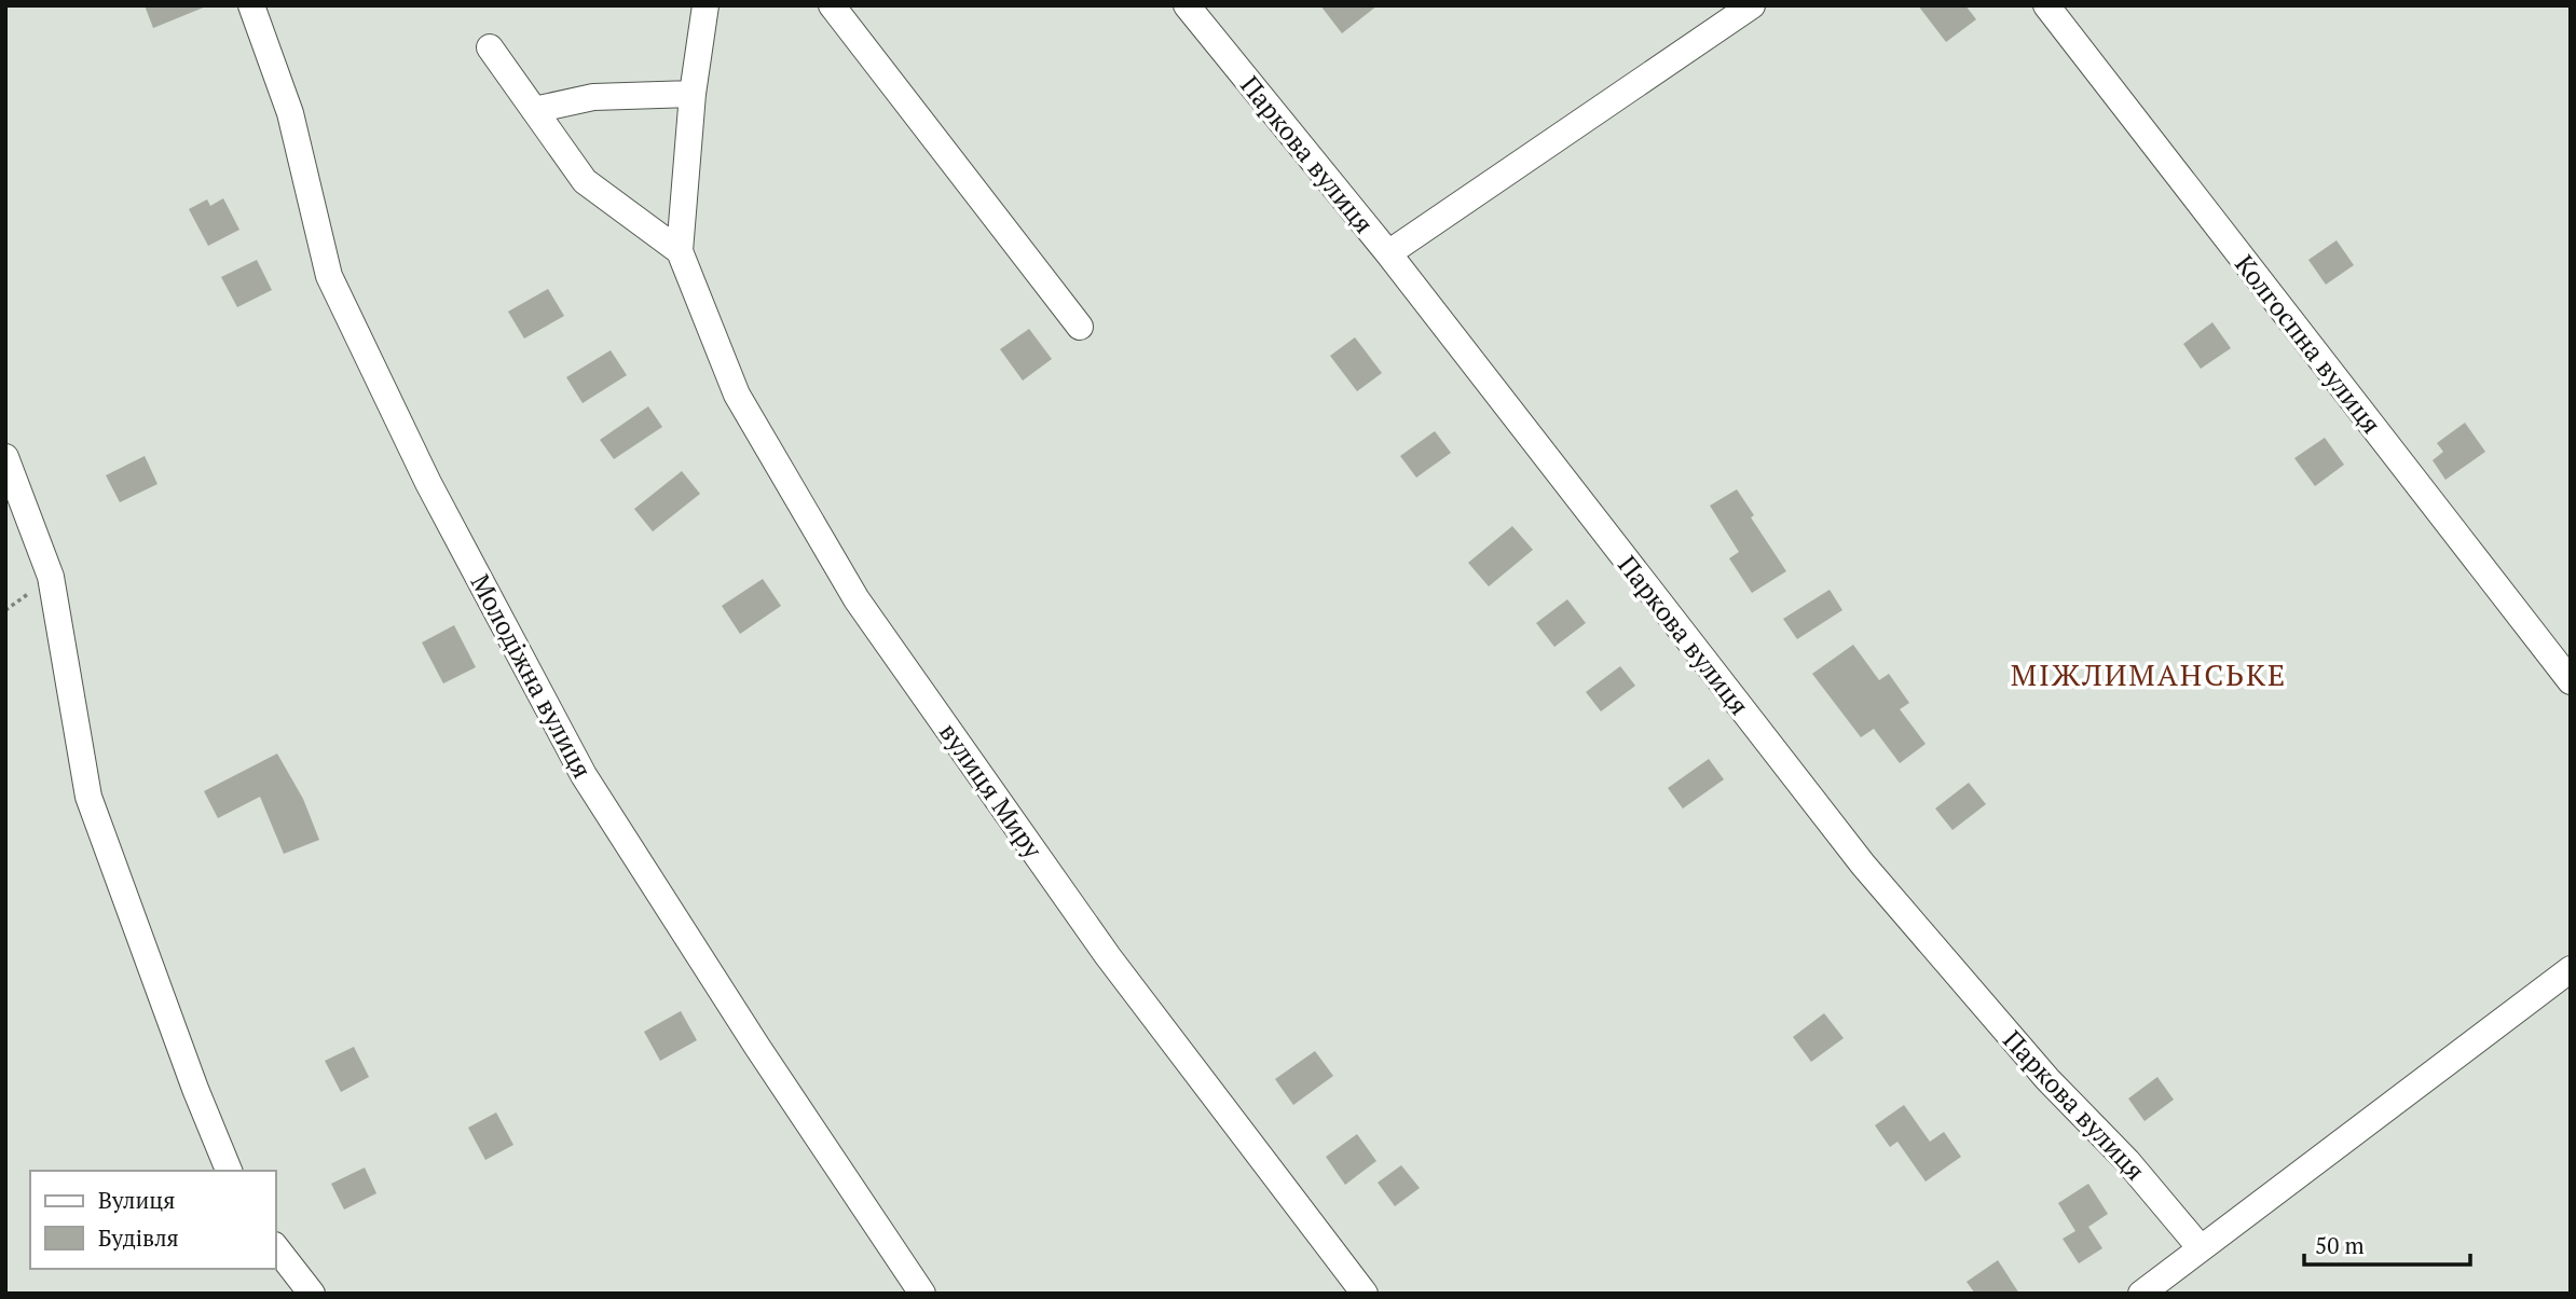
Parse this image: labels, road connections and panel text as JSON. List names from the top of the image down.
{
  "streets": {
    "street": [
      "Паркова вулиця",
      "Колгоспна вулиця",
      "Молодіжна вулиця",
      "вулиця Миру"
    ]
  },
  "districts": ["МІЖЛИМАНСЬКЕ"],
  "legend": ["Вулиця", "Будівля"],
  "scale_bar": "50 m"
}
